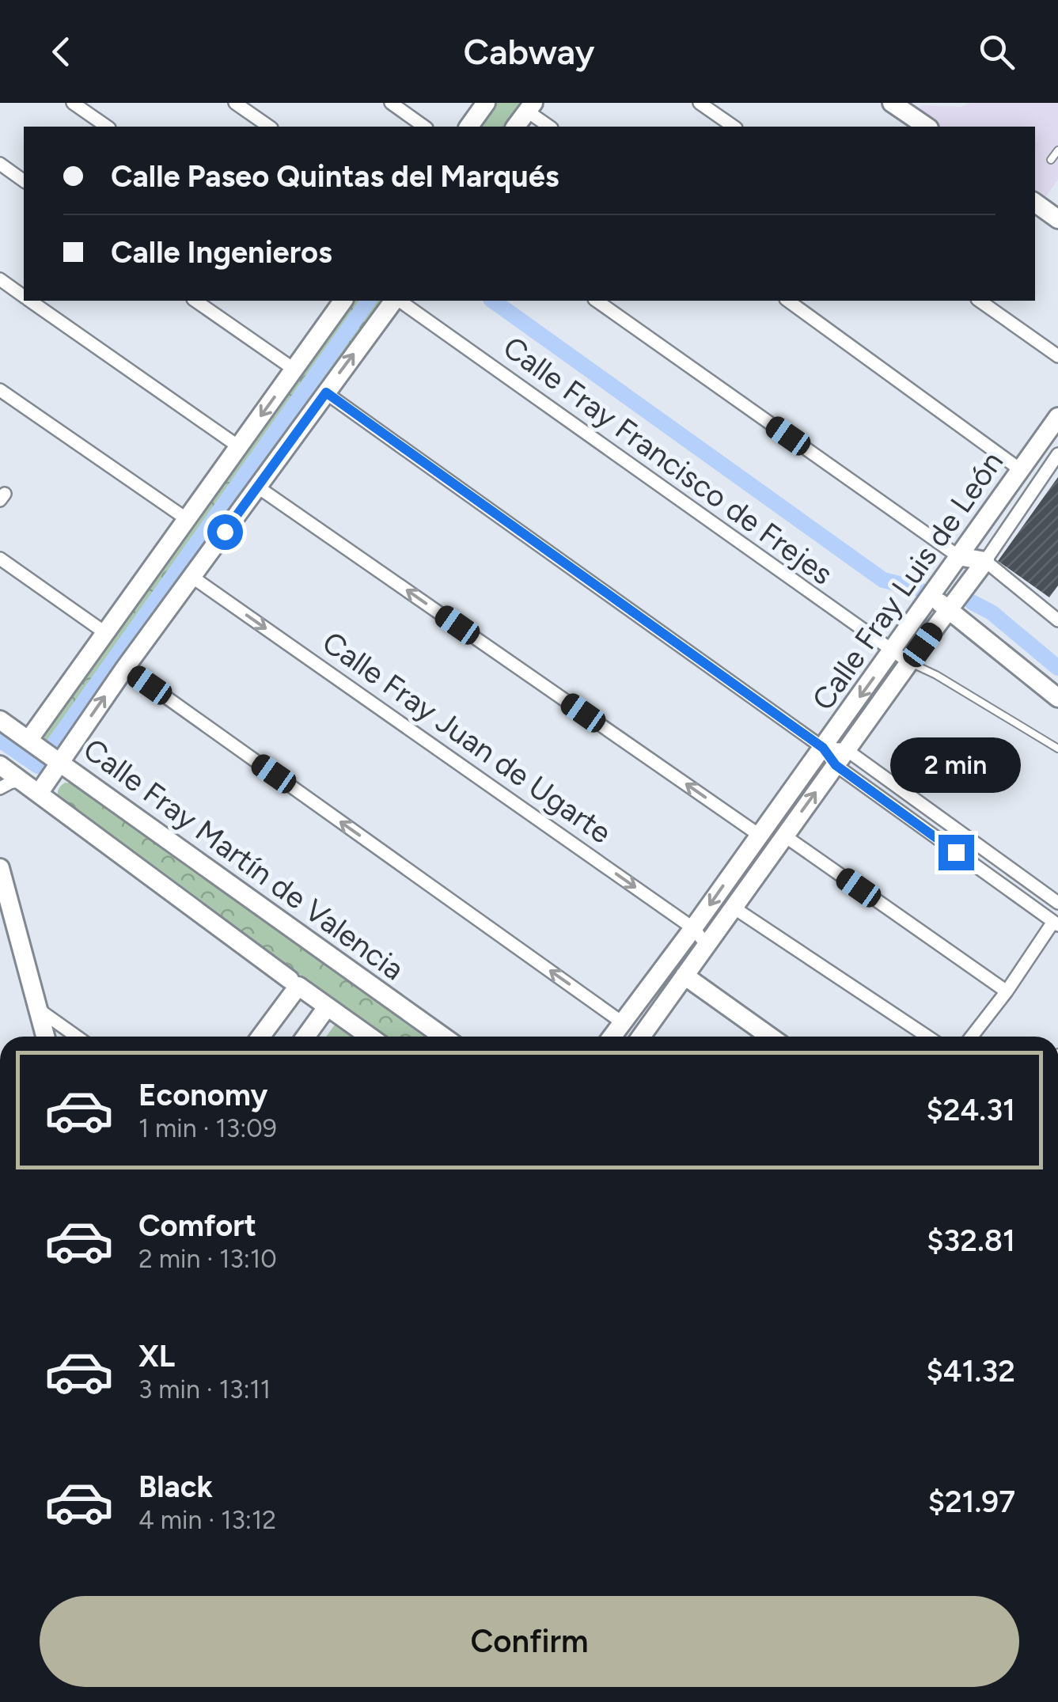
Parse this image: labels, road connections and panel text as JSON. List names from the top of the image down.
{
  "streets": {
    "street": [
      "Calle Fray Francisco de Frejes",
      "Calle Fray Luis de León",
      "Calle Fray Juan de Ugarte",
      "Calle Fray Martín de Valencia"
    ]
  },
  "crossings": [
    ["Calle Fray Francisco de Frejes", "Calle Fray Luis de León"],
    ["Calle Fray Luis de León", "Calle Fray Juan de Ugarte"]
  ],
  "one_way": ["Calle Fray Juan de Ugarte"],
  "page": {
    "header": "Cabway",
    "banner": ["Calle Paseo Quintas del Marqués", "Calle Ingenieros"],
    "bubble": "2 min",
    "list": [
      {
        "name": "Economy",
        "note": "1 min · 13:09",
        "value": "$24.31"
      },
      {
        "name": "Comfort",
        "note": "2 min · 13:10",
        "value": "$32.81"
      },
      {
        "name": "XL",
        "note": "3 min · 13:11",
        "value": "$41.32"
      },
      {
        "name": "Black",
        "note": "4 min · 13:12",
        "value": "$21.97"
      }
    ],
    "buttons": "Confirm"
  }
}
